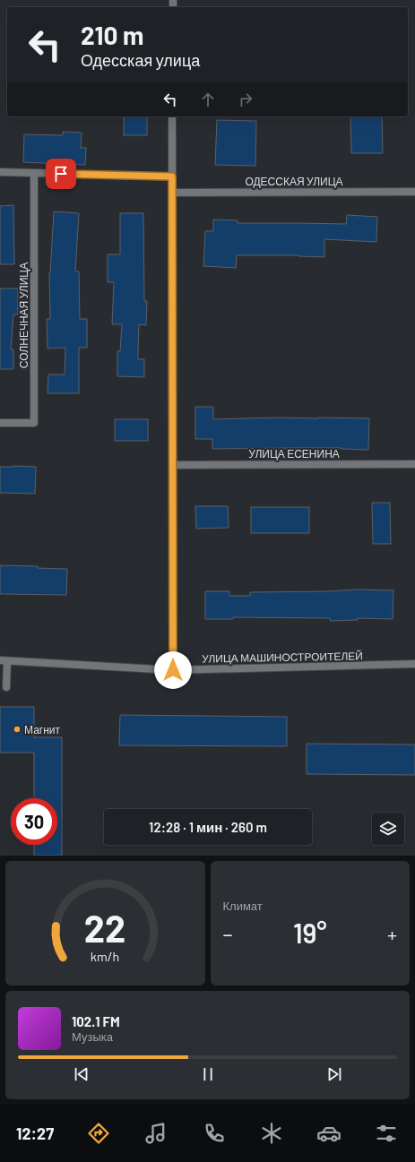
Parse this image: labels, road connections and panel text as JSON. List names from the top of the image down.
{
  "streets": {
    "street": [
      "ОДЕССКАЯ УЛИЦА",
      "СОЛНЕЧНАЯ УЛИЦА",
      "УЛИЦА ЕСЕНИНА",
      "УЛИЦА МАШИНОСТРОИТЕЛЕЙ"
    ]
  },
  "places": ["Магнит"],
  "page": {
    "turn": ["210 m", "Одесская улица"],
    "limit": "30",
    "trip": "12:28 · 1 мин · 260 m",
    "tile": "Климат",
    "heat": ["−", "19°", "+"],
    "song": ["102.1 FM", "Музыка"],
    "tabs": "12:27",
    "gauge": ["22", "km/h"]
  }
}
